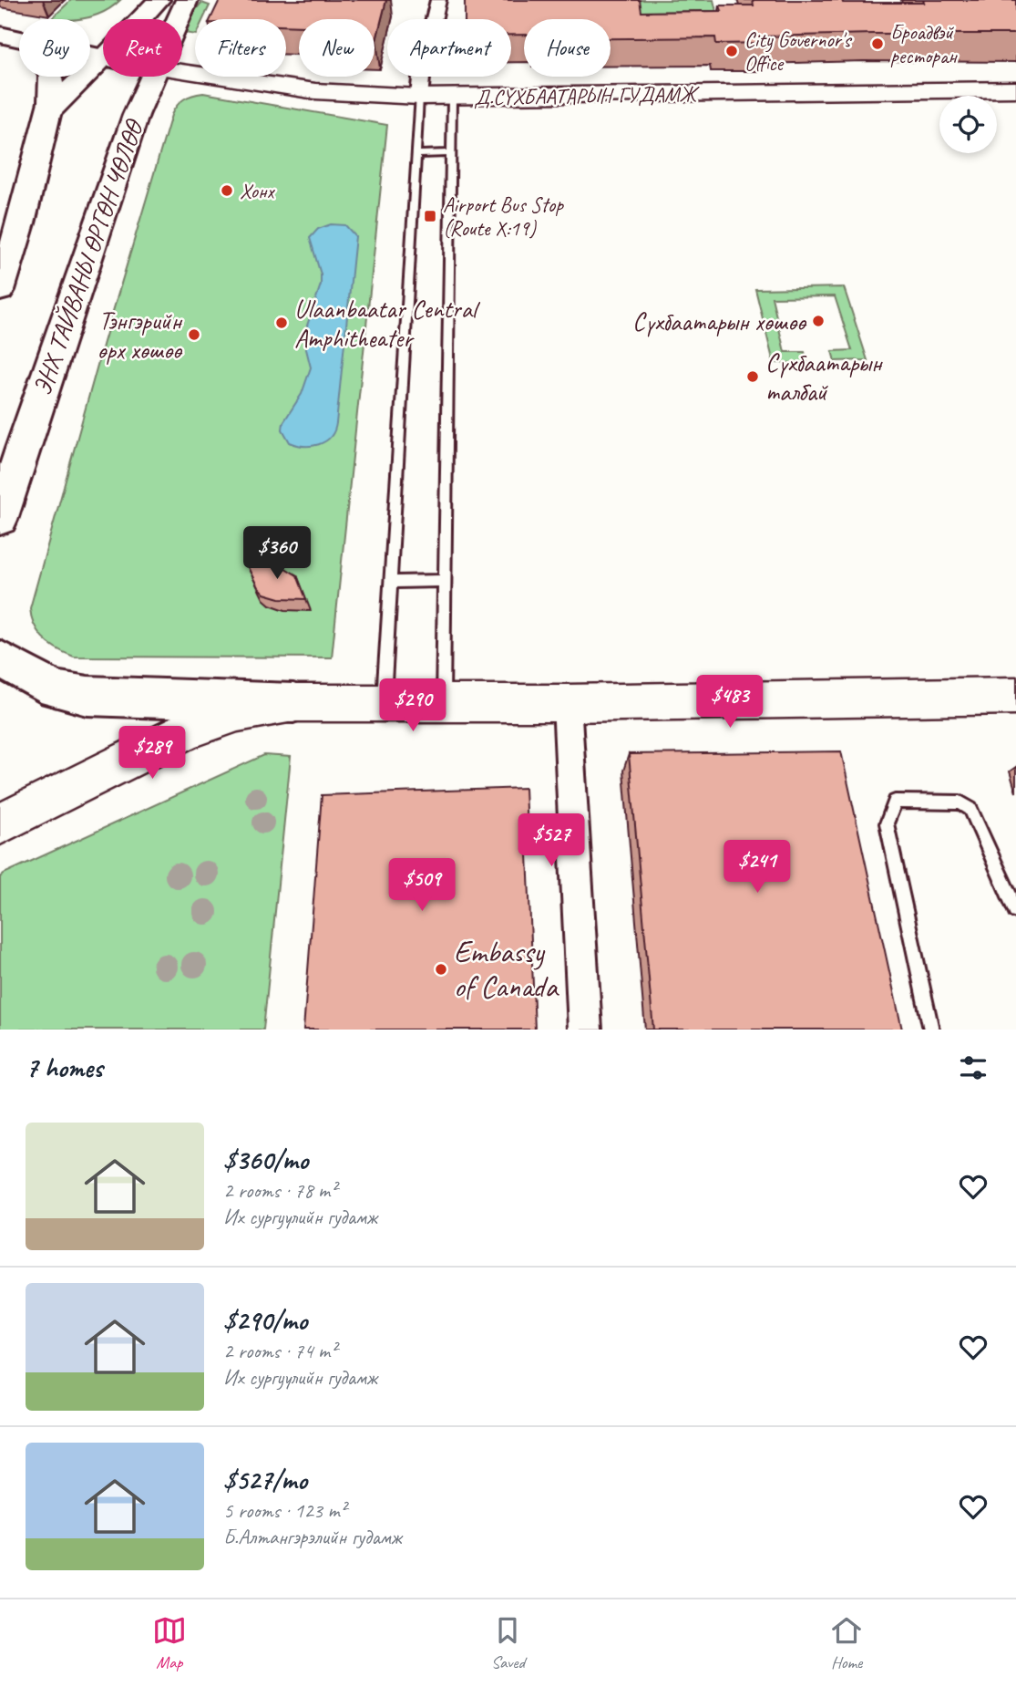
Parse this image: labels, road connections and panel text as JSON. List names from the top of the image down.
{
  "streets": {
    "highway": ["ЭНХ ТАЙВАНЫ ӨРГӨН ЧӨЛӨӨ"],
    "main road": ["Д.СҮХБААТАРЫН ГУДАМЖ"]
  },
  "places": {
    "other": [
      "Броадвэй ресторан",
      "City Governor's Office",
      "Хонх",
      "Сүхбаатарын хөшөө",
      "Ulaanbaatar Central Amphitheater",
      "Тэнгэрийн өрх хөшөө",
      "Сүхбаатарын талбай",
      "Embassy of Canada"
    ],
    "transit": ["Airport Bus Stop (Route X:19)"]
  },
  "page": {
    "chip": [
      "Buy",
      "Rent",
      "Filters",
      "New",
      "Apartment",
      "House"
    ],
    "price": [
      "$360",
      "$483",
      "$290",
      "$289",
      "$527",
      "$241",
      "$509"
    ],
    "heading": "7 homes",
    "list": [
      {
        "name": "$360/mo",
        "note": "2 rooms · 78 m² · Их сургуулийн гудамж"
      },
      {
        "name": "$290/mo",
        "note": "2 rooms · 74 m² · Их сургуулийн гудамж"
      },
      {
        "name": "$527/mo",
        "note": "5 rooms · 123 m² · Б.Алтангэрэлийн гудамж"
      }
    ],
    "tabs": ["Map", "Saved", "Home"]
  }
}
